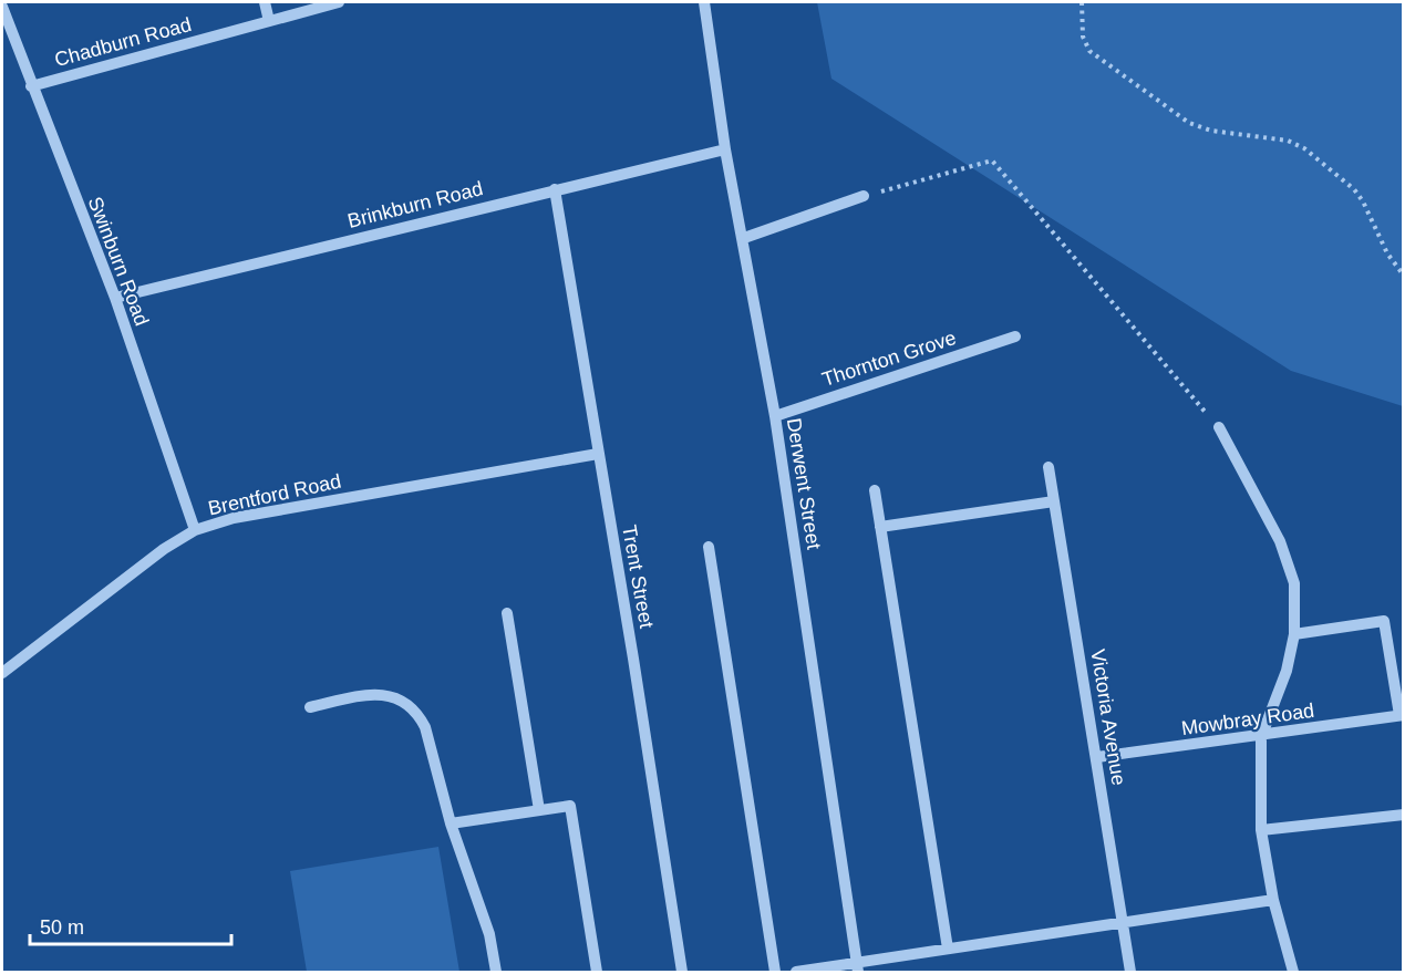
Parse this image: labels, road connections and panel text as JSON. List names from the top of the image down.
{
  "streets": {
    "street": [
      "Chadburn Road",
      "Brinkburn Road",
      "Swinburn Road",
      "Thornton Grove",
      "Derwent Street",
      "Brentford Road",
      "Trent Street",
      "Victoria Avenue",
      "Mowbray Road"
    ]
  },
  "crossings": [
    ["Chadburn Road", "Swinburn Road"],
    ["Brinkburn Road", "Swinburn Road"],
    ["Brinkburn Road", "Derwent Street"],
    ["Brinkburn Road", "Trent Street"],
    ["Swinburn Road", "Brentford Road"],
    ["Thornton Grove", "Derwent Street"],
    ["Brentford Road", "Trent Street"],
    ["Victoria Avenue", "Mowbray Road"]
  ],
  "scale_bar": "50 m"
}
